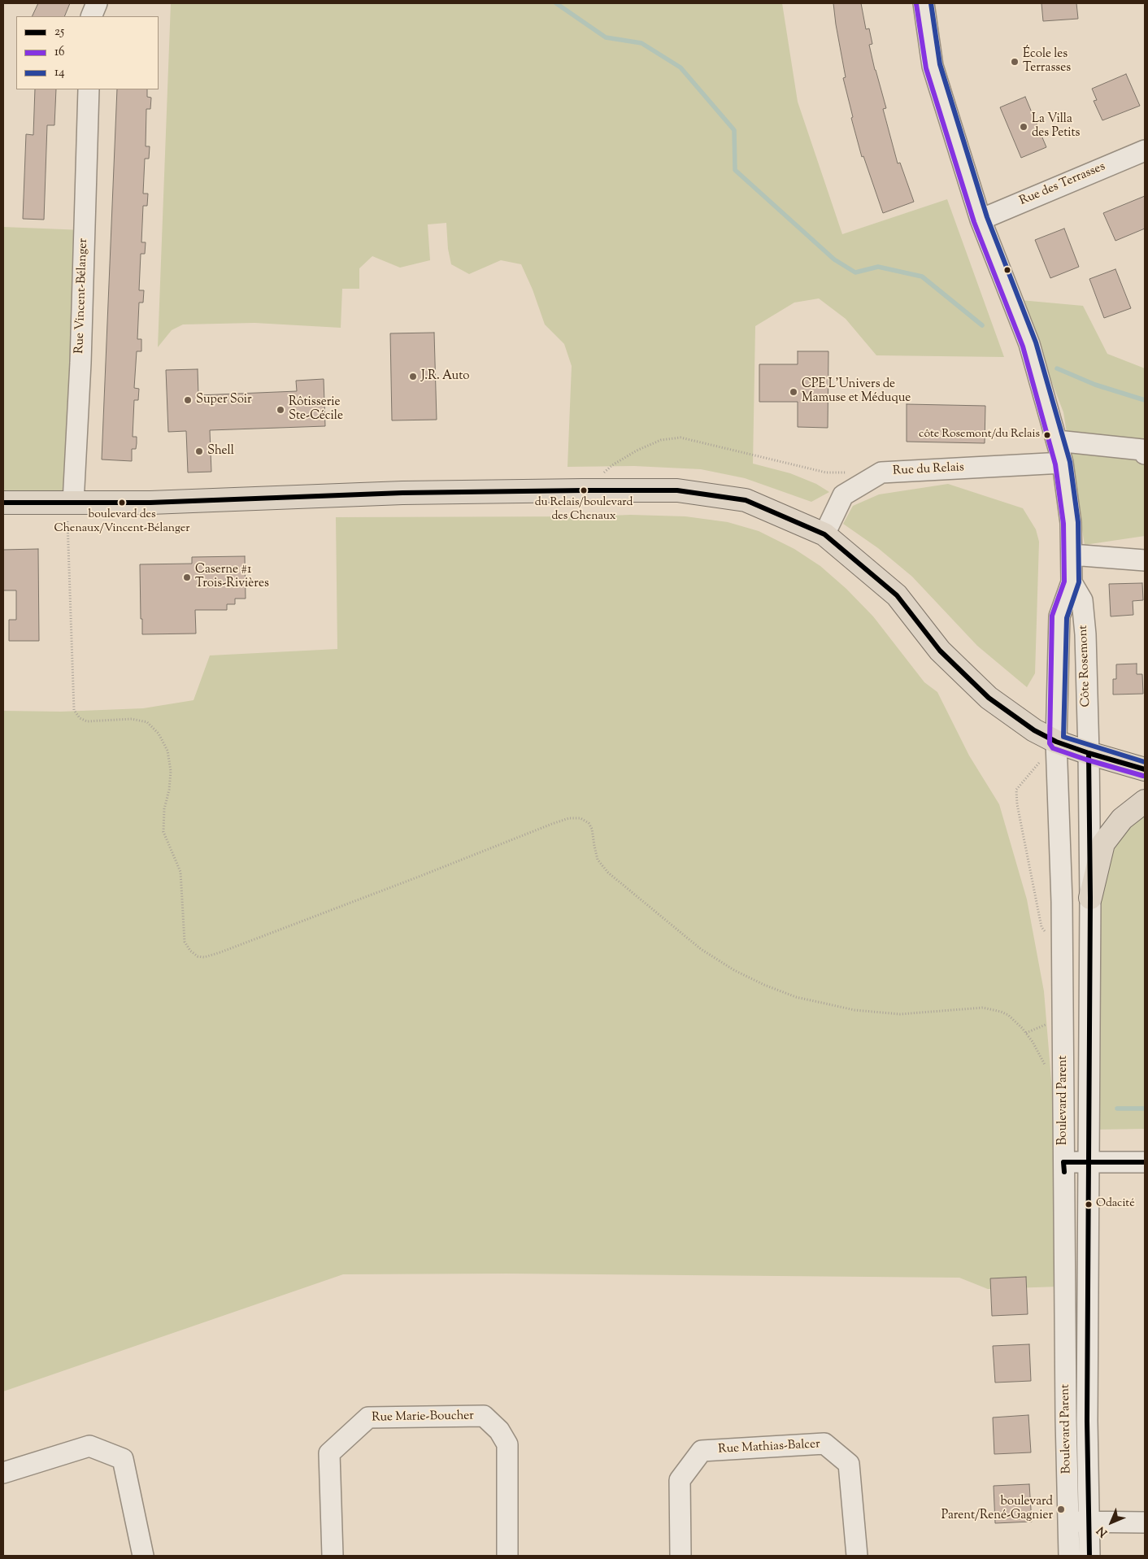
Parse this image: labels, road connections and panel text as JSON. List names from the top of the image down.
{
  "streets": {
    "street": [
      "Rue des Terrasses",
      "Rue Vincent-Bélanger",
      "Rue du Relais",
      "Côte Rosemont",
      "Boulevard Parent",
      "Rue Marie-Boucher",
      "Rue Mathias-Balcer"
    ]
  },
  "crossings": [
    ["Rue des Terrasses", "Côte Rosemont"],
    ["Rue du Relais", "Côte Rosemont"],
    ["Côte Rosemont", "Boulevard Parent"]
  ],
  "places": [
    "École les Terrasses",
    "La Villa des Petits",
    "J.R. Auto",
    "CPE L'Univers de Mamuse et Méduque",
    "Super Soir",
    "Rôtisserie Ste-Cécile",
    "côte Rosemont/du Relais",
    "Shell",
    "du Relais/boulevard des Chenaux",
    "boulevard des Chenaux/Vincent-Bélanger",
    "Caserne #1 Trois-Rivières",
    "Odacité",
    "boulevard Parent/René-Gagnier"
  ],
  "lines": ["transit line 14", "transit line 16", "transit line 25"],
  "legend": ["25", "16", "14"],
  "north": "bottom left"
}
